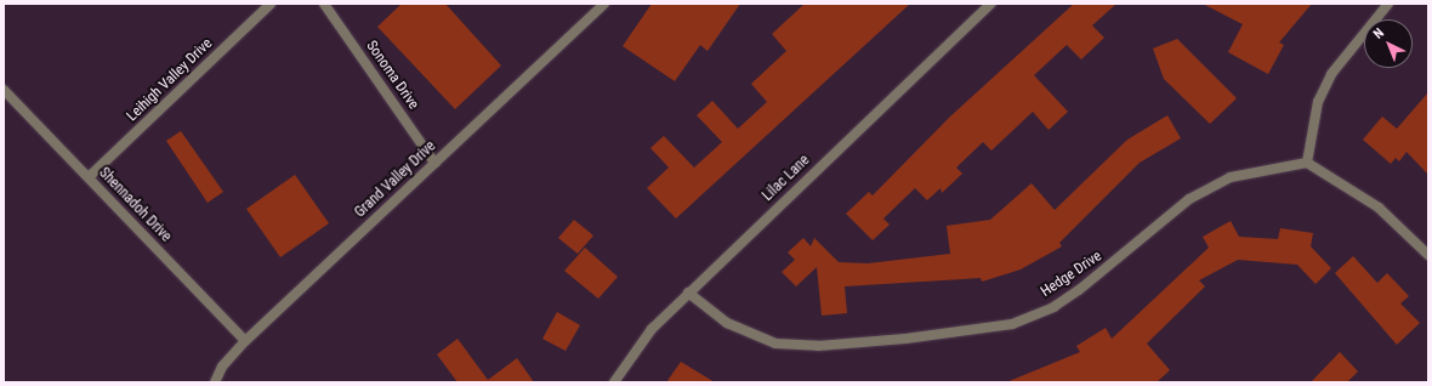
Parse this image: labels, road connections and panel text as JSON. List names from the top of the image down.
{
  "streets": {
    "street": [
      "Sonoma Drive",
      "Leihigh Valley Drive",
      "Lilac Lane",
      "Grand Valley Drive",
      "Shennadoh Drive",
      "Hedge Drive"
    ]
  },
  "crossings": [
    ["Sonoma Drive", "Grand Valley Drive"],
    ["Leihigh Valley Drive", "Shennadoh Drive"],
    ["Lilac Lane", "Hedge Drive"],
    ["Grand Valley Drive", "Shennadoh Drive"]
  ],
  "north": "top left"
}
